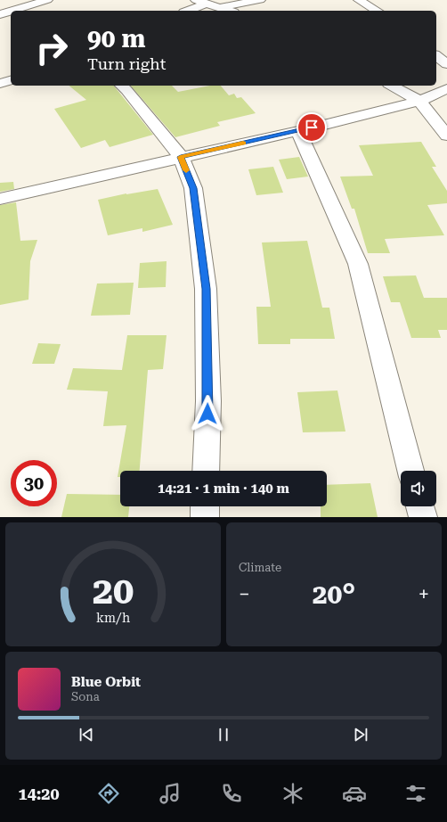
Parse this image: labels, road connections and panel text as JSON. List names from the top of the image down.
{
  "page": {
    "turn": ["90 m", "Turn right"],
    "limit": "30",
    "trip": "14:21 · 1 min · 140 m",
    "tile": "Climate",
    "heat": ["−", "20°", "+"],
    "song": ["Blue Orbit", "Sona"],
    "tabs": "14:20",
    "gauge": ["20", "km/h"]
  }
}
